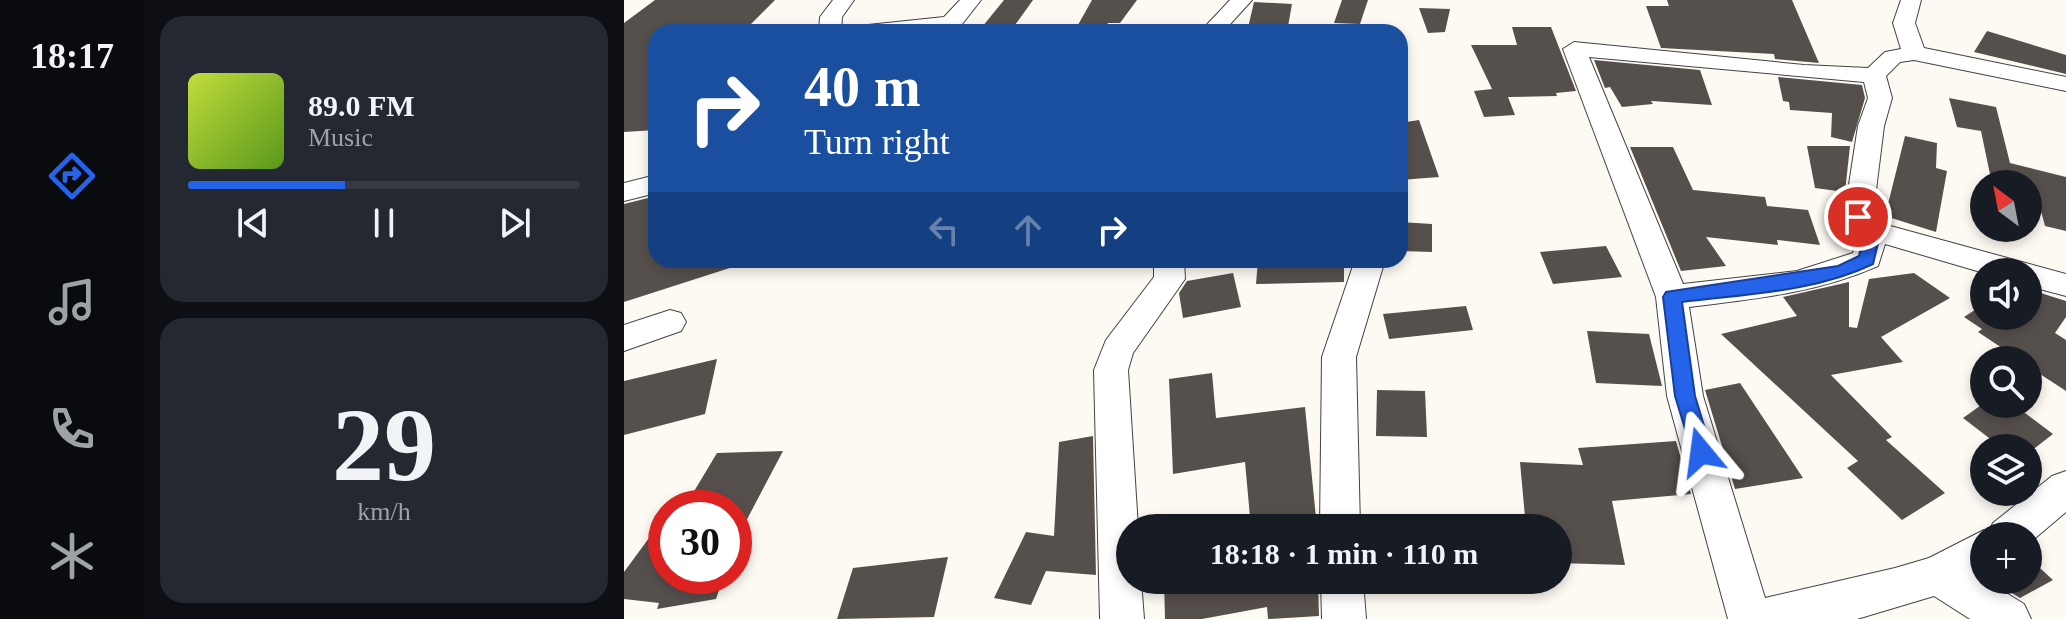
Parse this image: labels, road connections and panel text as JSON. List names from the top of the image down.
{
  "north": "top left",
  "page": {
    "tabs": "18:17",
    "turn": ["40 m", "Turn right"],
    "song": ["89.0 FM", "Music"],
    "map_buttons": "+",
    "tile": ["29", "km/h"],
    "limit": "30",
    "trip": "18:18 · 1 min · 110 m"
  }
}
